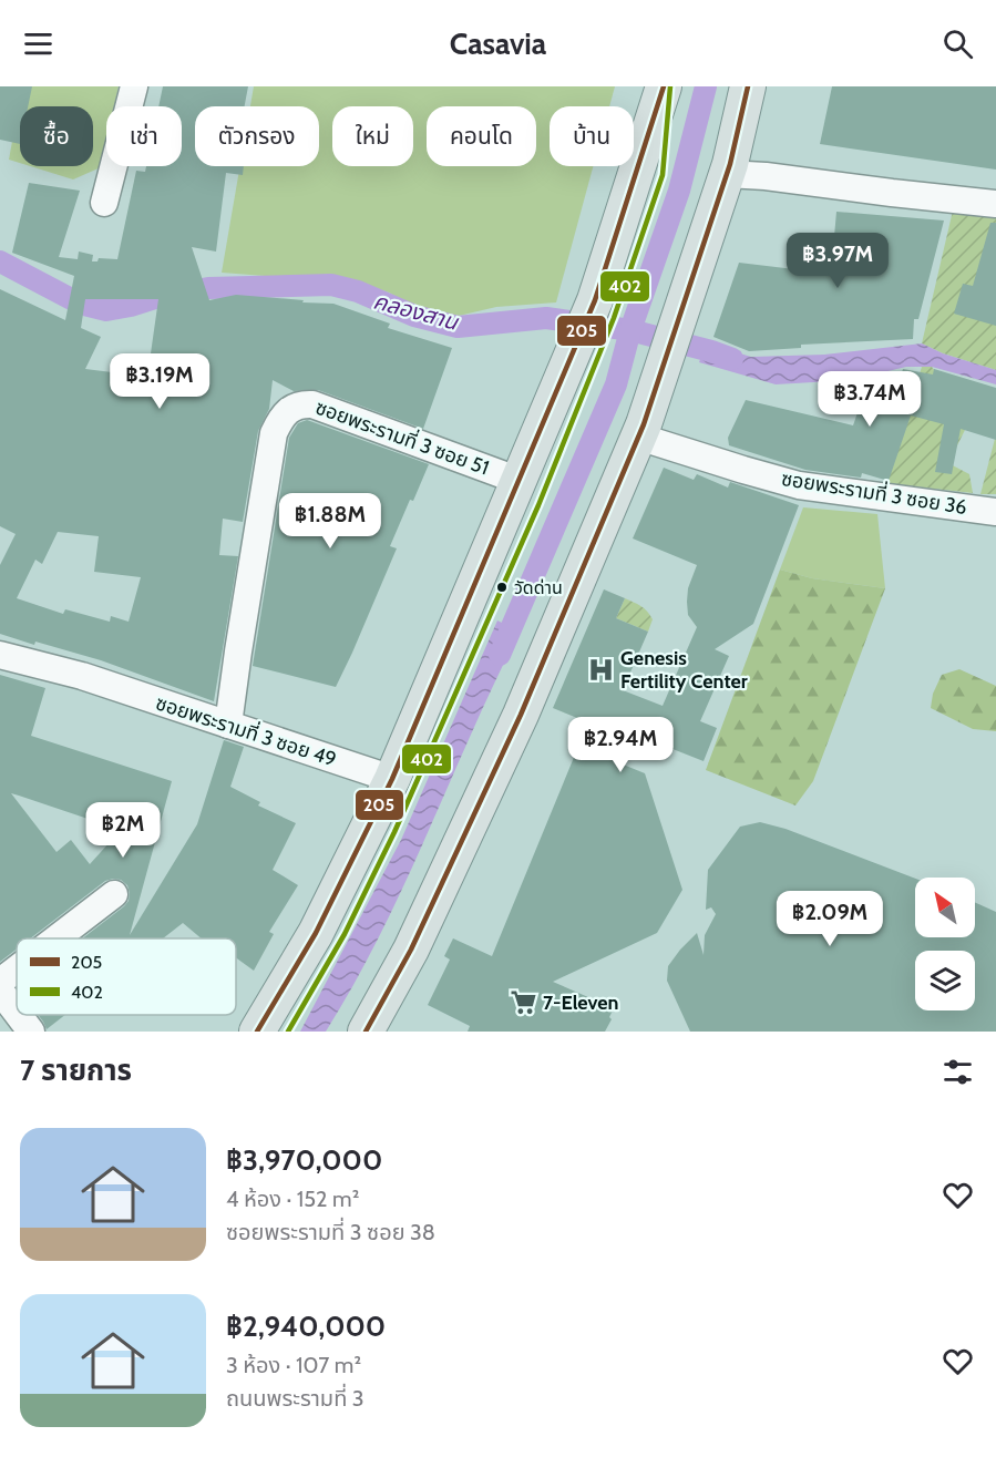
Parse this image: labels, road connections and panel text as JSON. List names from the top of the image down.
{
  "streets": {
    "street": ["ซอยพระรามที่ 3 ซอย 51", "ซอยพระรามที่ 3 ซอย 36", "ซอยพระรามที่ 3 ซอย 49"]
  },
  "crossings": [
    ["ซอยพระรามที่ 3 ซอย 51", "ซอยพระรามที่ 3 ซอย 49"]
  ],
  "water": ["คลองสาน"],
  "places": {
    "other": ["วัดด่าน"],
    "hospital": ["Genesis Fertility Center"],
    "supermarket": ["7-Eleven"]
  },
  "lines": ["transit line 205", "transit line 402"],
  "legend": ["205", "402"],
  "north": "top left",
  "page": {
    "header": "Casavia",
    "chip": [
      "ซื้อ",
      "เช่า",
      "ตัวกรอง",
      "ใหม่",
      "คอนโด",
      "บ้าน"
    ],
    "price": [
      "฿3.97M",
      "฿3.19M",
      "฿3.74M",
      "฿1.88M",
      "฿2.94M",
      "฿2M",
      "฿2.09M"
    ],
    "heading": "7 รายการ",
    "list": [
      {
        "name": "฿3,970,000",
        "note": "4 ห้อง · 152 m² · ซอยพระรามที่ 3 ซอย 38"
      },
      {
        "name": "฿2,940,000",
        "note": "3 ห้อง · 107 m² · ถนนพระรามที่ 3"
      }
    ]
  }
}
